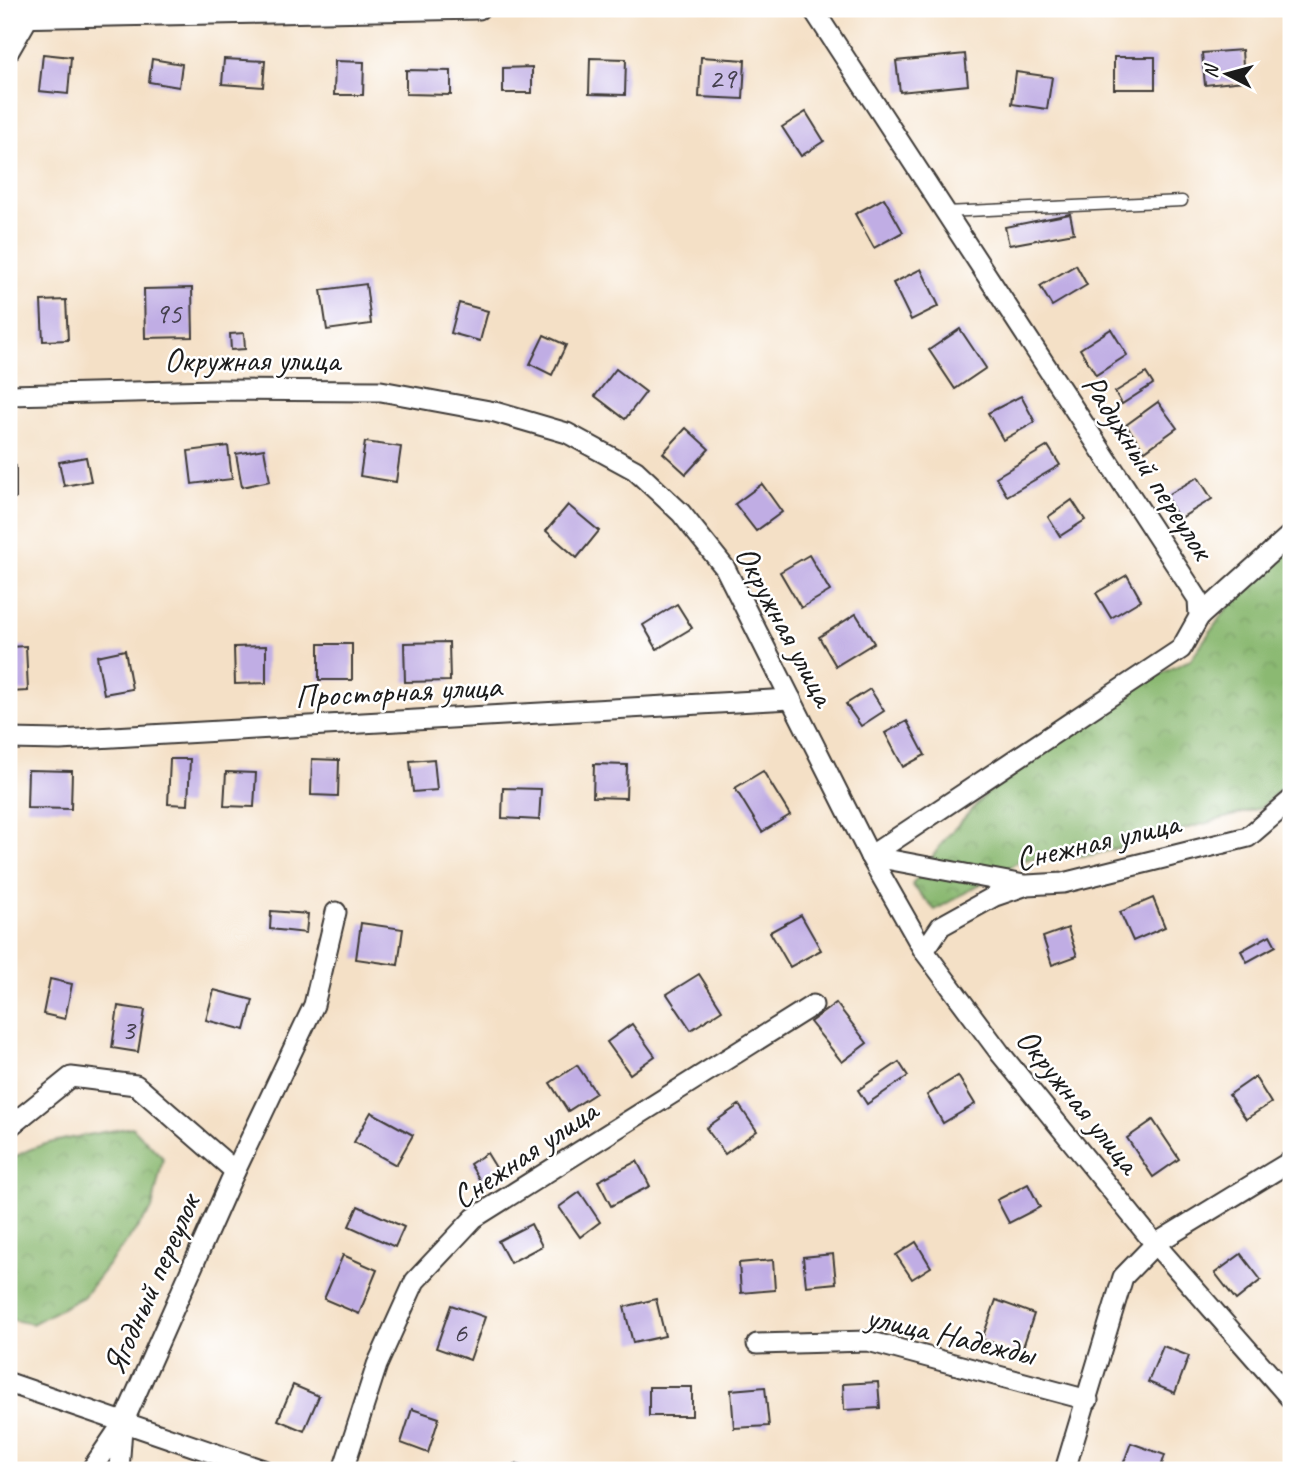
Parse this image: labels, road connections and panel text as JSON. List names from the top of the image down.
{
  "streets": {
    "street": [
      "Окружная улица",
      "Радужный переулок",
      "Просторная улица",
      "Снежная улица",
      "Ягодный переулок",
      "улица Надежды"
    ]
  },
  "crossings": [
    ["Окружная улица", "Просторная улица"],
    ["Окружная улица", "Снежная улица"]
  ],
  "house_numbers": [
    "29",
    "95",
    "3",
    "6"
  ],
  "north": "left"
}
